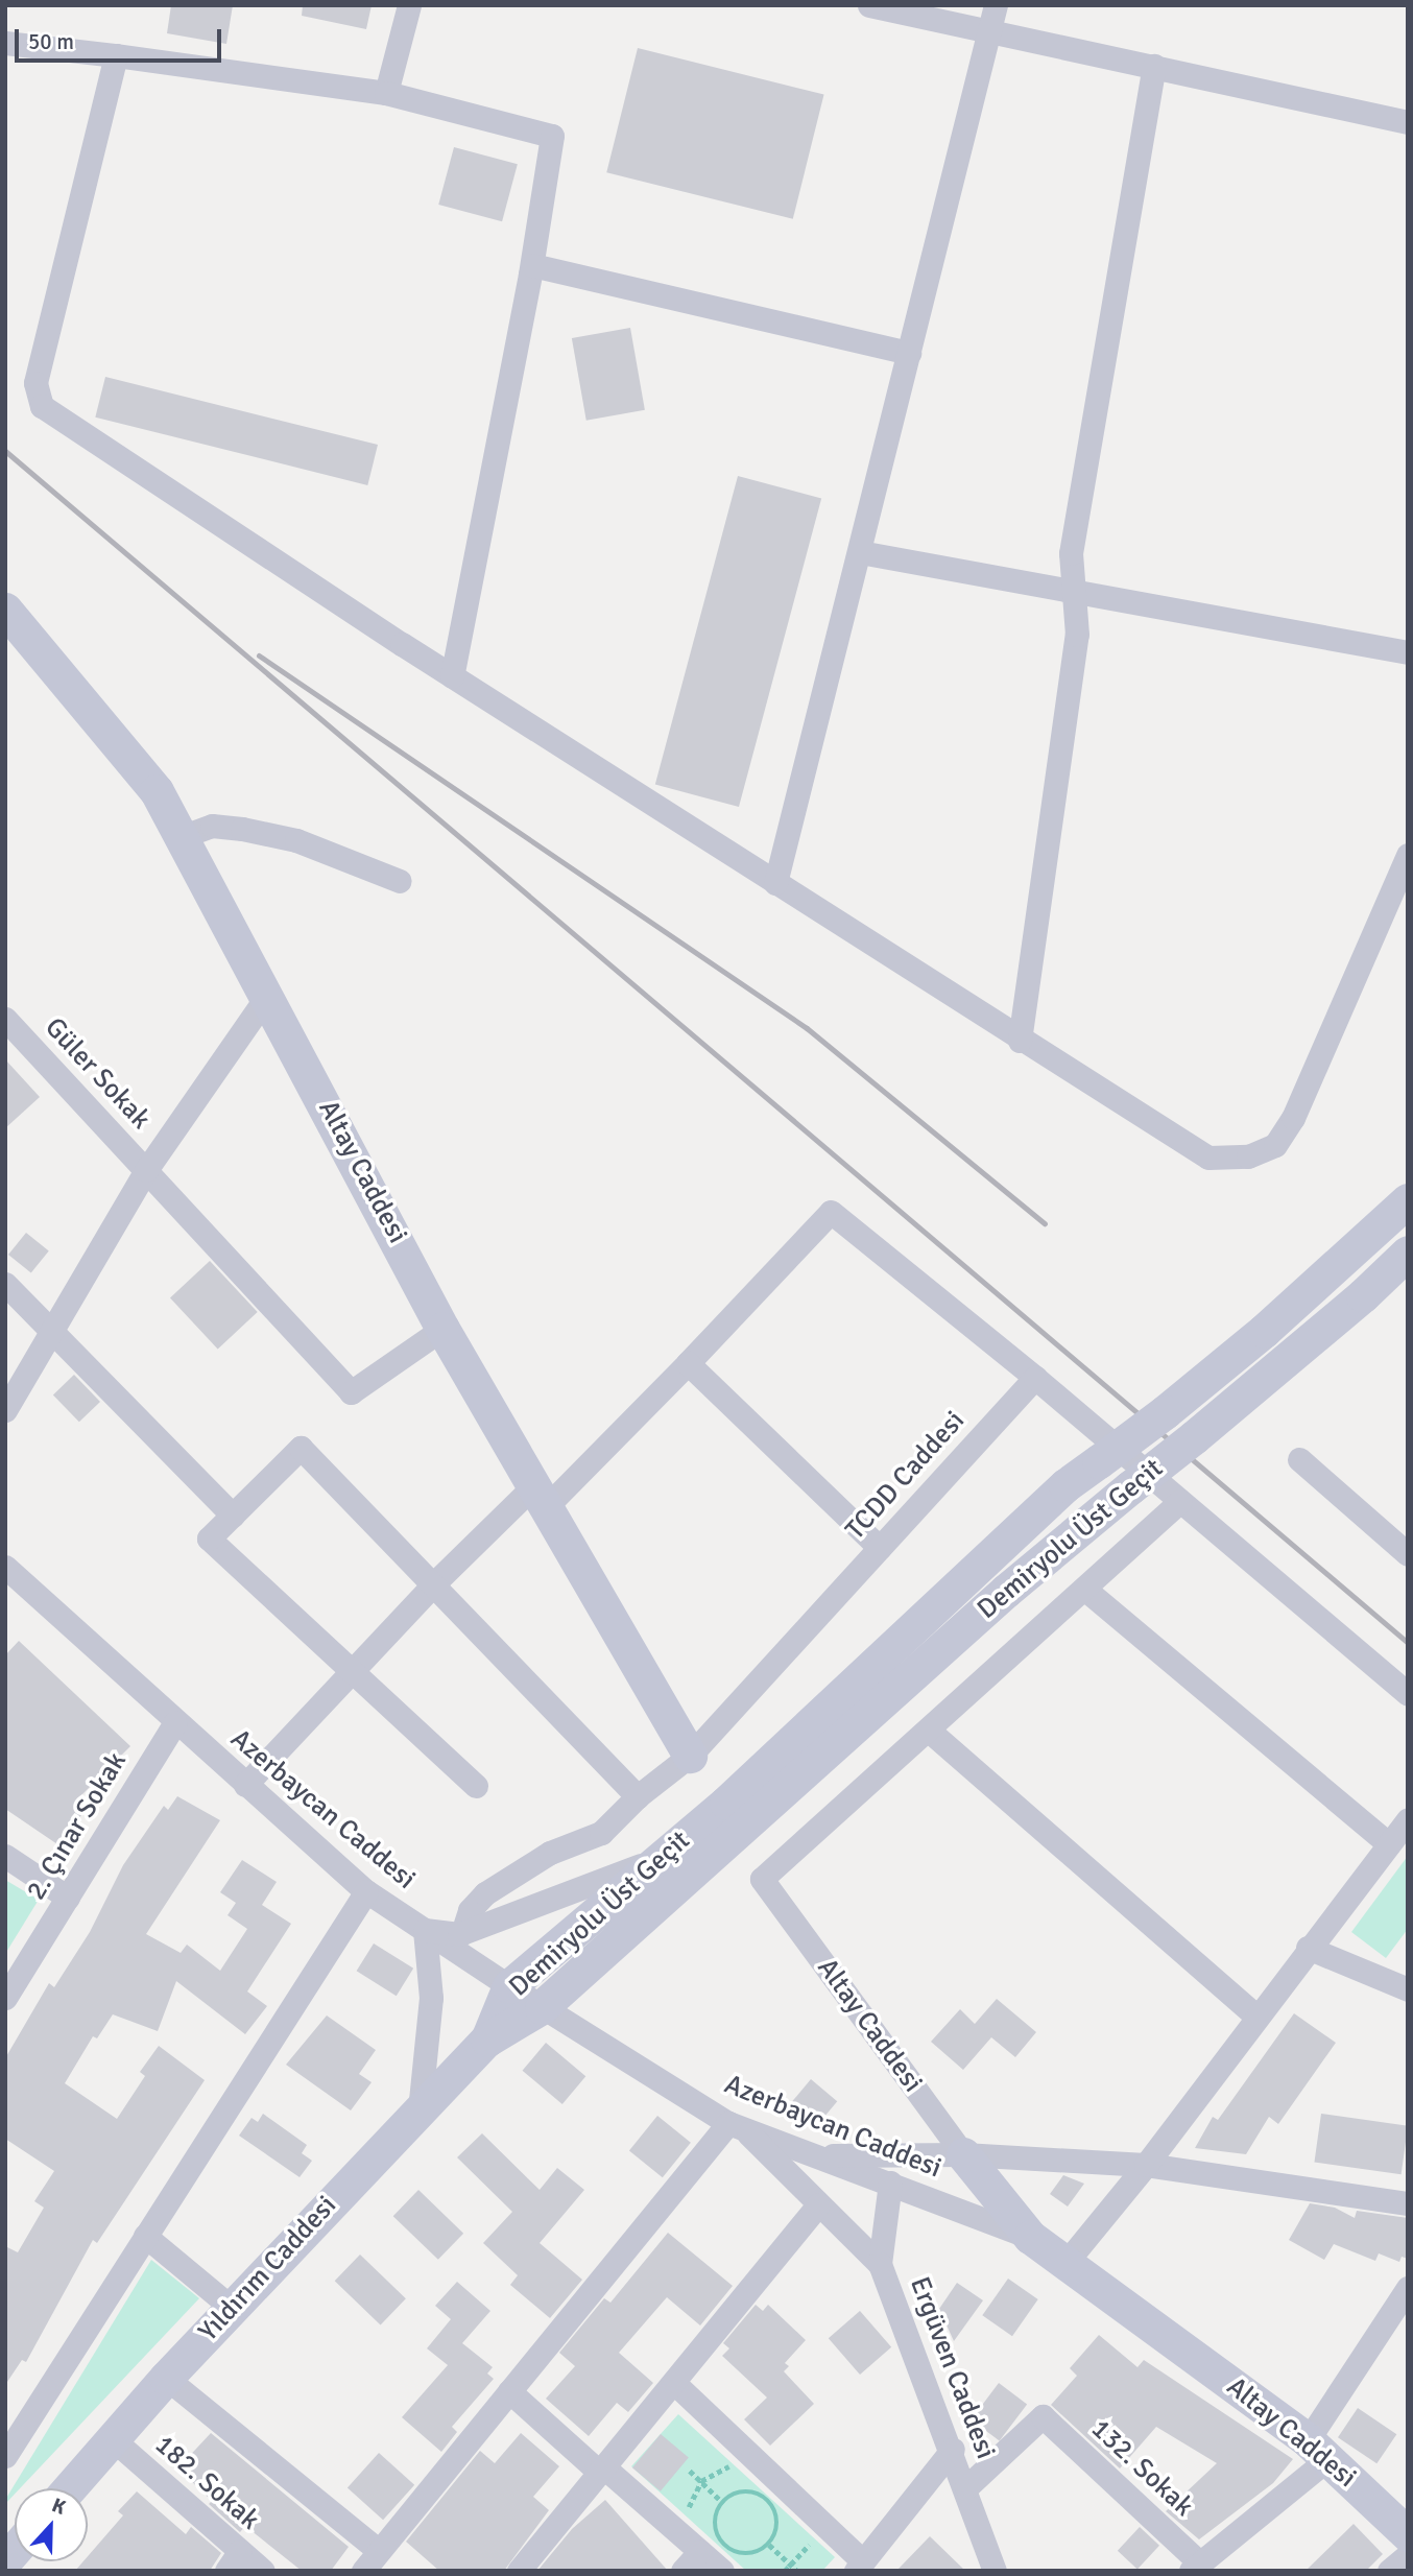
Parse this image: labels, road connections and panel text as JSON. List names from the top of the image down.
{
  "streets": {
    "main road": ["Altay Caddesi", "Demiryolu Üst Geçit", "Yıldırım Caddesi"],
    "street": [
      "Güler Sokak",
      "TCDD Caddesi",
      "Azerbaycan Caddesi",
      "2. Çınar Sokak",
      "Ergüven Caddesi",
      "132. Sokak",
      "182. Sokak"
    ]
  },
  "crossings": [
    ["Güler Sokak", "Altay Caddesi"],
    ["Altay Caddesi", "TCDD Caddesi"],
    ["Altay Caddesi", "Azerbaycan Caddesi"],
    ["Demiryolu Üst Geçit", "Azerbaycan Caddesi"],
    ["Demiryolu Üst Geçit", "Yıldırım Caddesi"],
    ["Azerbaycan Caddesi", "2. Çınar Sokak"],
    ["Azerbaycan Caddesi", "Ergüven Caddesi"],
    ["Yıldırım Caddesi", "182. Sokak"],
    ["Ergüven Caddesi", "132. Sokak"]
  ],
  "scale_bar": "50 m",
  "north": "top"
}
